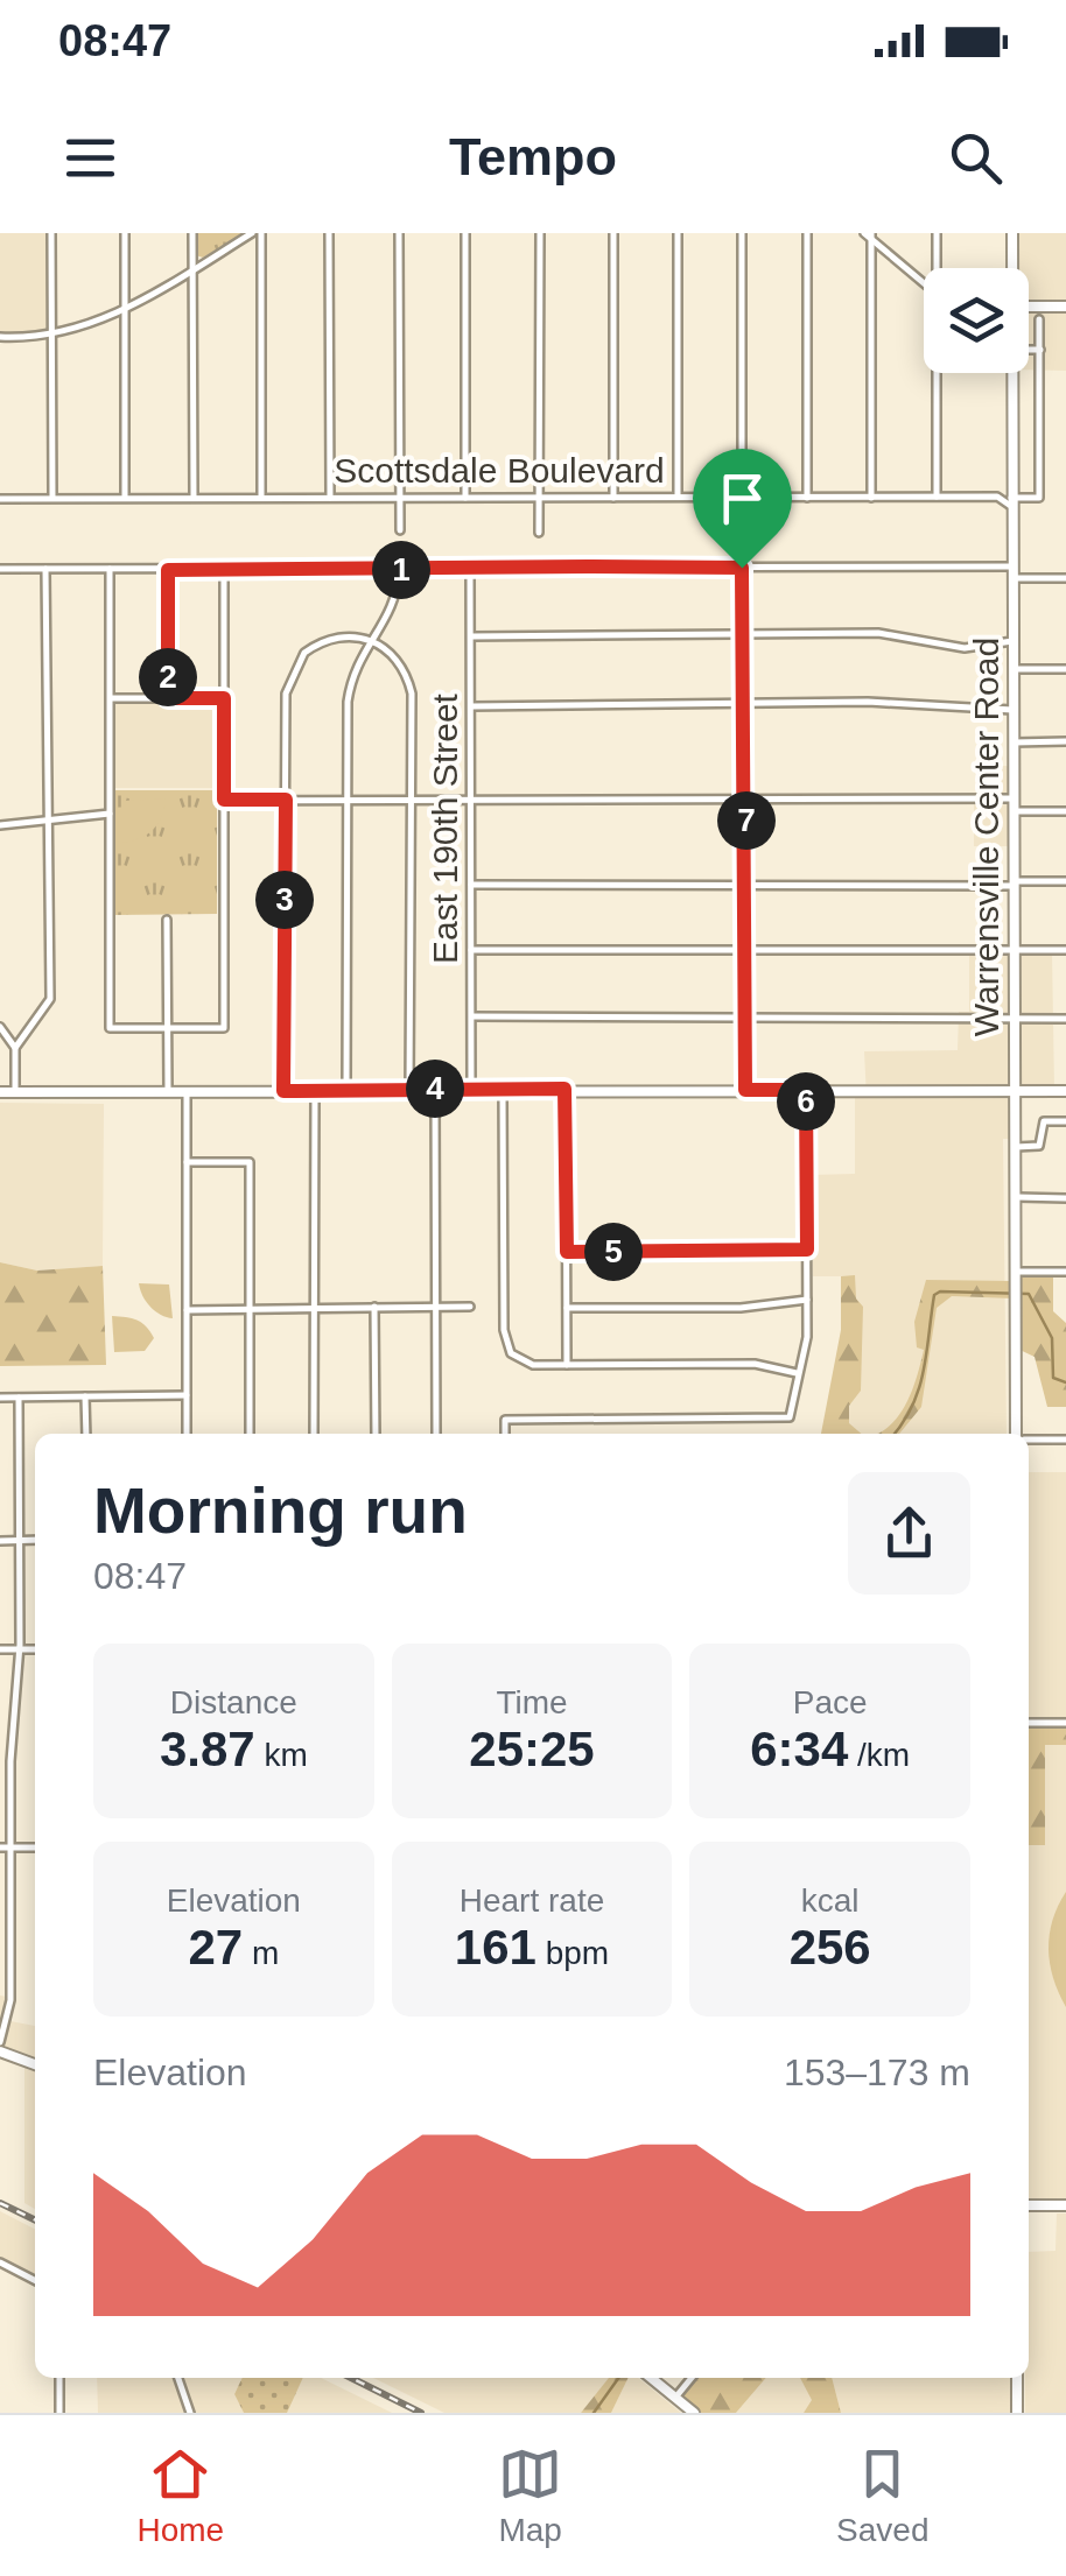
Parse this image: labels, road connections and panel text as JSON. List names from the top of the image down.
{
  "streets": {
    "main road": ["Warrensville Center Road"],
    "street": ["Scottsdale Boulevard", "East 190th Street"]
  },
  "page": {
    "status": "08:47",
    "header": "Tempo",
    "pins": [
      "1",
      "2",
      "7",
      "3",
      "4",
      "6",
      "5"
    ],
    "heading": ["Morning run", "08:47"],
    "stats": [
      ["Distance", "3.87 km"],
      ["Time", "25:25"],
      ["Pace", "6:34 /km"],
      ["Elevation", "27 m"],
      ["Heart rate", "161 bpm"],
      ["kcal", "256"]
    ],
    "chart": ["Elevation", "153–173 m"],
    "tabs": ["Home", "Map", "Saved"]
  }
}
